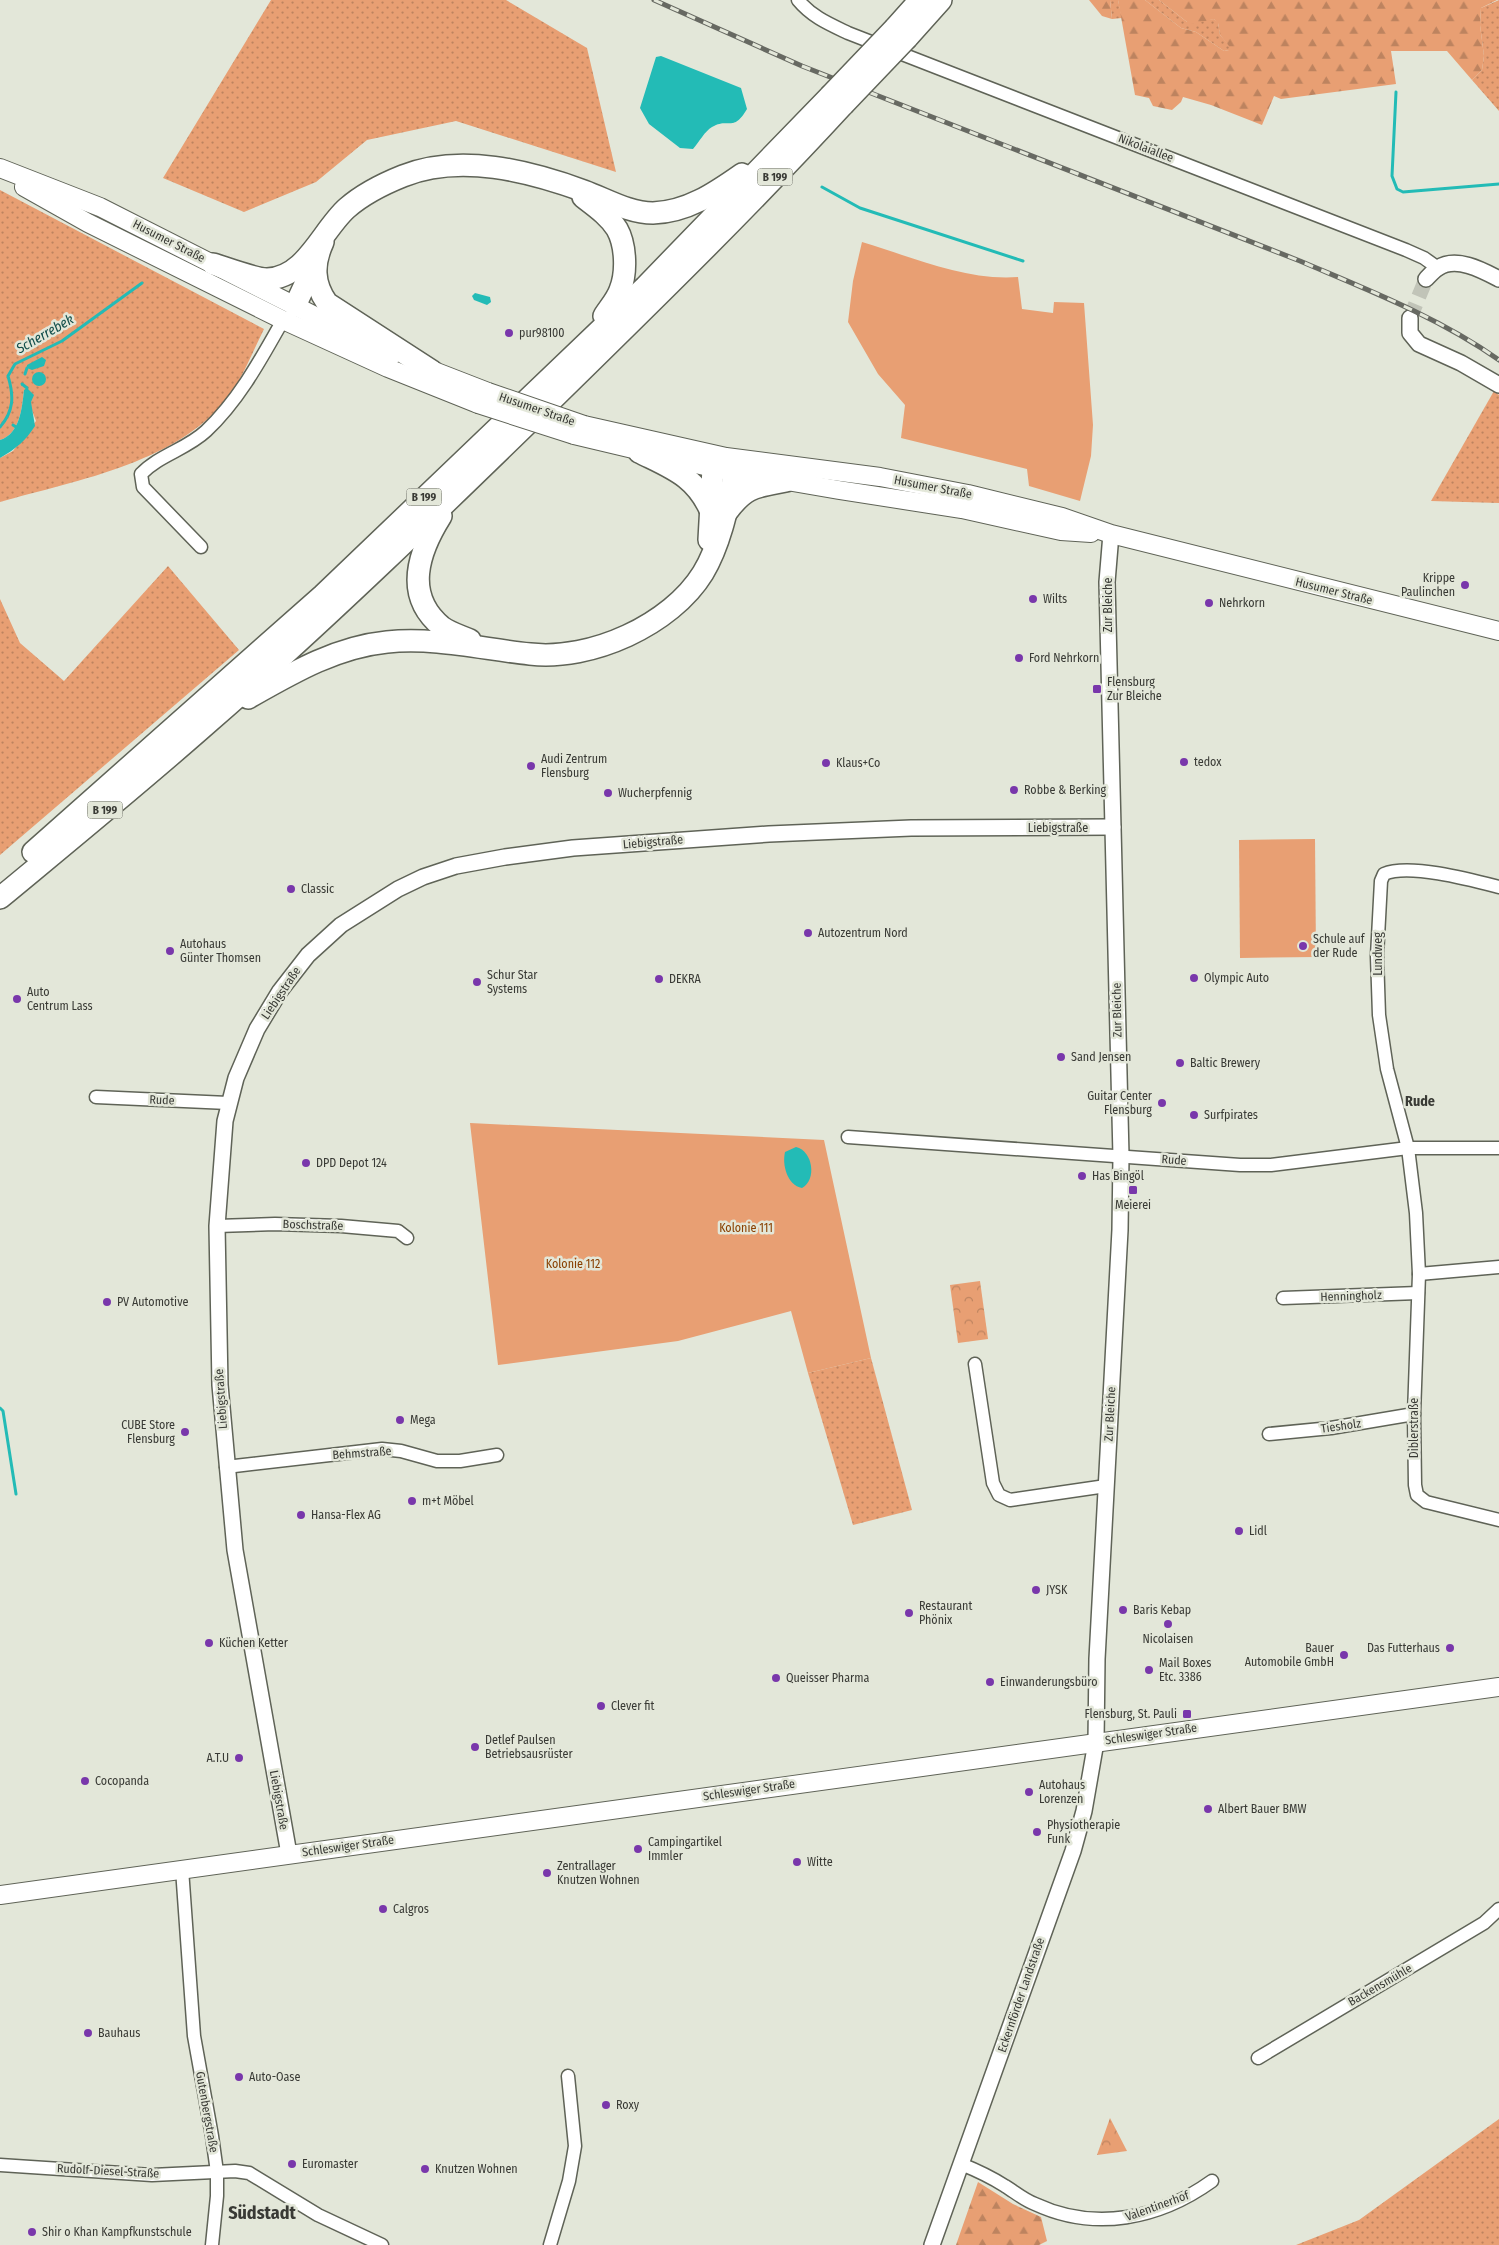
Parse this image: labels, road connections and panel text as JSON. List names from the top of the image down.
{
  "streets": {
    "highway": ["B 199"],
    "main road": ["Husumer Straße", "Schleswiger Straße"],
    "street": [
      "Nikolaiallee",
      "Zur Bleiche",
      "Liebigstraße",
      "Lundweg",
      "Rude",
      "Boschstraße",
      "Henningholz",
      "Tiesholz",
      "Diblerstraße",
      "Behmstraße",
      "Backensmühle",
      "Eckernförder Landstraße",
      "Gutenbergstraße",
      "Rudolf-Diesel-Straße",
      "Valentinerhof"
    ]
  },
  "crossings": [
    ["Husumer Straße", "Zur Bleiche"],
    ["Zur Bleiche", "Liebigstraße"],
    ["Zur Bleiche", "Rude"],
    ["Zur Bleiche", "Schleswiger Straße"],
    ["Zur Bleiche", "Eckernförder Landstraße"],
    ["Liebigstraße", "Rude"],
    ["Liebigstraße", "Boschstraße"],
    ["Liebigstraße", "Behmstraße"],
    ["Liebigstraße", "Schleswiger Straße"],
    ["Lundweg", "Rude"],
    ["Lundweg", "Diblerstraße"],
    ["Rude", "Diblerstraße"],
    ["Henningholz", "Diblerstraße"],
    ["Tiesholz", "Diblerstraße"],
    ["Schleswiger Straße", "Eckernförder Landstraße"],
    ["Schleswiger Straße", "Gutenbergstraße"],
    ["Eckernförder Landstraße", "Valentinerhof"],
    ["Gutenbergstraße", "Rudolf-Diesel-Straße"]
  ],
  "districts": ["Rude", "Südstadt"],
  "water": ["Scherrebek"],
  "parks": ["Kolonie 111", "Kolonie 112"],
  "places": {
    "other": [
      "pur98100",
      "Krippe Paulinchen",
      "Wilts",
      "Nehrkorn",
      "Ford Nehrkorn",
      "tedox",
      "Klaus+Co",
      "Audi Zentrum Flensburg",
      "Robbe & Berking",
      "Wucherpfennig",
      "Classic",
      "Autozentrum Nord",
      "Schule auf der Rude",
      "Autohaus Günter Thomsen",
      "Olympic Auto",
      "DEKRA",
      "Schur Star Systems",
      "Auto Centrum Lass",
      "Sand Jensen",
      "Baltic Brewery",
      "Guitar Center Flensburg",
      "Surfpirates",
      "DPD Depot 124",
      "Has Bingöl",
      "PV Automotive",
      "Mega",
      "CUBE Store Flensburg",
      "m+t Möbel",
      "Hansa-Flex AG",
      "Lidl",
      "JYSK",
      "Baris Kebap",
      "Restaurant Phönix",
      "Nicolaisen",
      "Küchen Ketter",
      "Das Futterhaus",
      "Bauer Automobile GmbH",
      "Mail Boxes Etc. 3386",
      "Queisser Pharma",
      "Einwanderungsbüro",
      "Clever fit",
      "Detlef Paulsen Betriebsausrüster",
      "A.T.U",
      "Cocopanda",
      "Autohaus Lorenzen",
      "Albert Bauer BMW",
      "Physiotherapie Funk",
      "Campingartikel Immler",
      "Witte",
      "Zentrallager Knutzen Wohnen",
      "Calgros",
      "Bauhaus",
      "Auto-Oase",
      "Roxy",
      "Euromaster",
      "Knutzen Wohnen",
      "Shir o Khan Kampfkunstschule"
    ],
    "transit": ["Flensburg Zur Bleiche", "Meierei", "Flensburg, St. Pauli"]
  }
}
